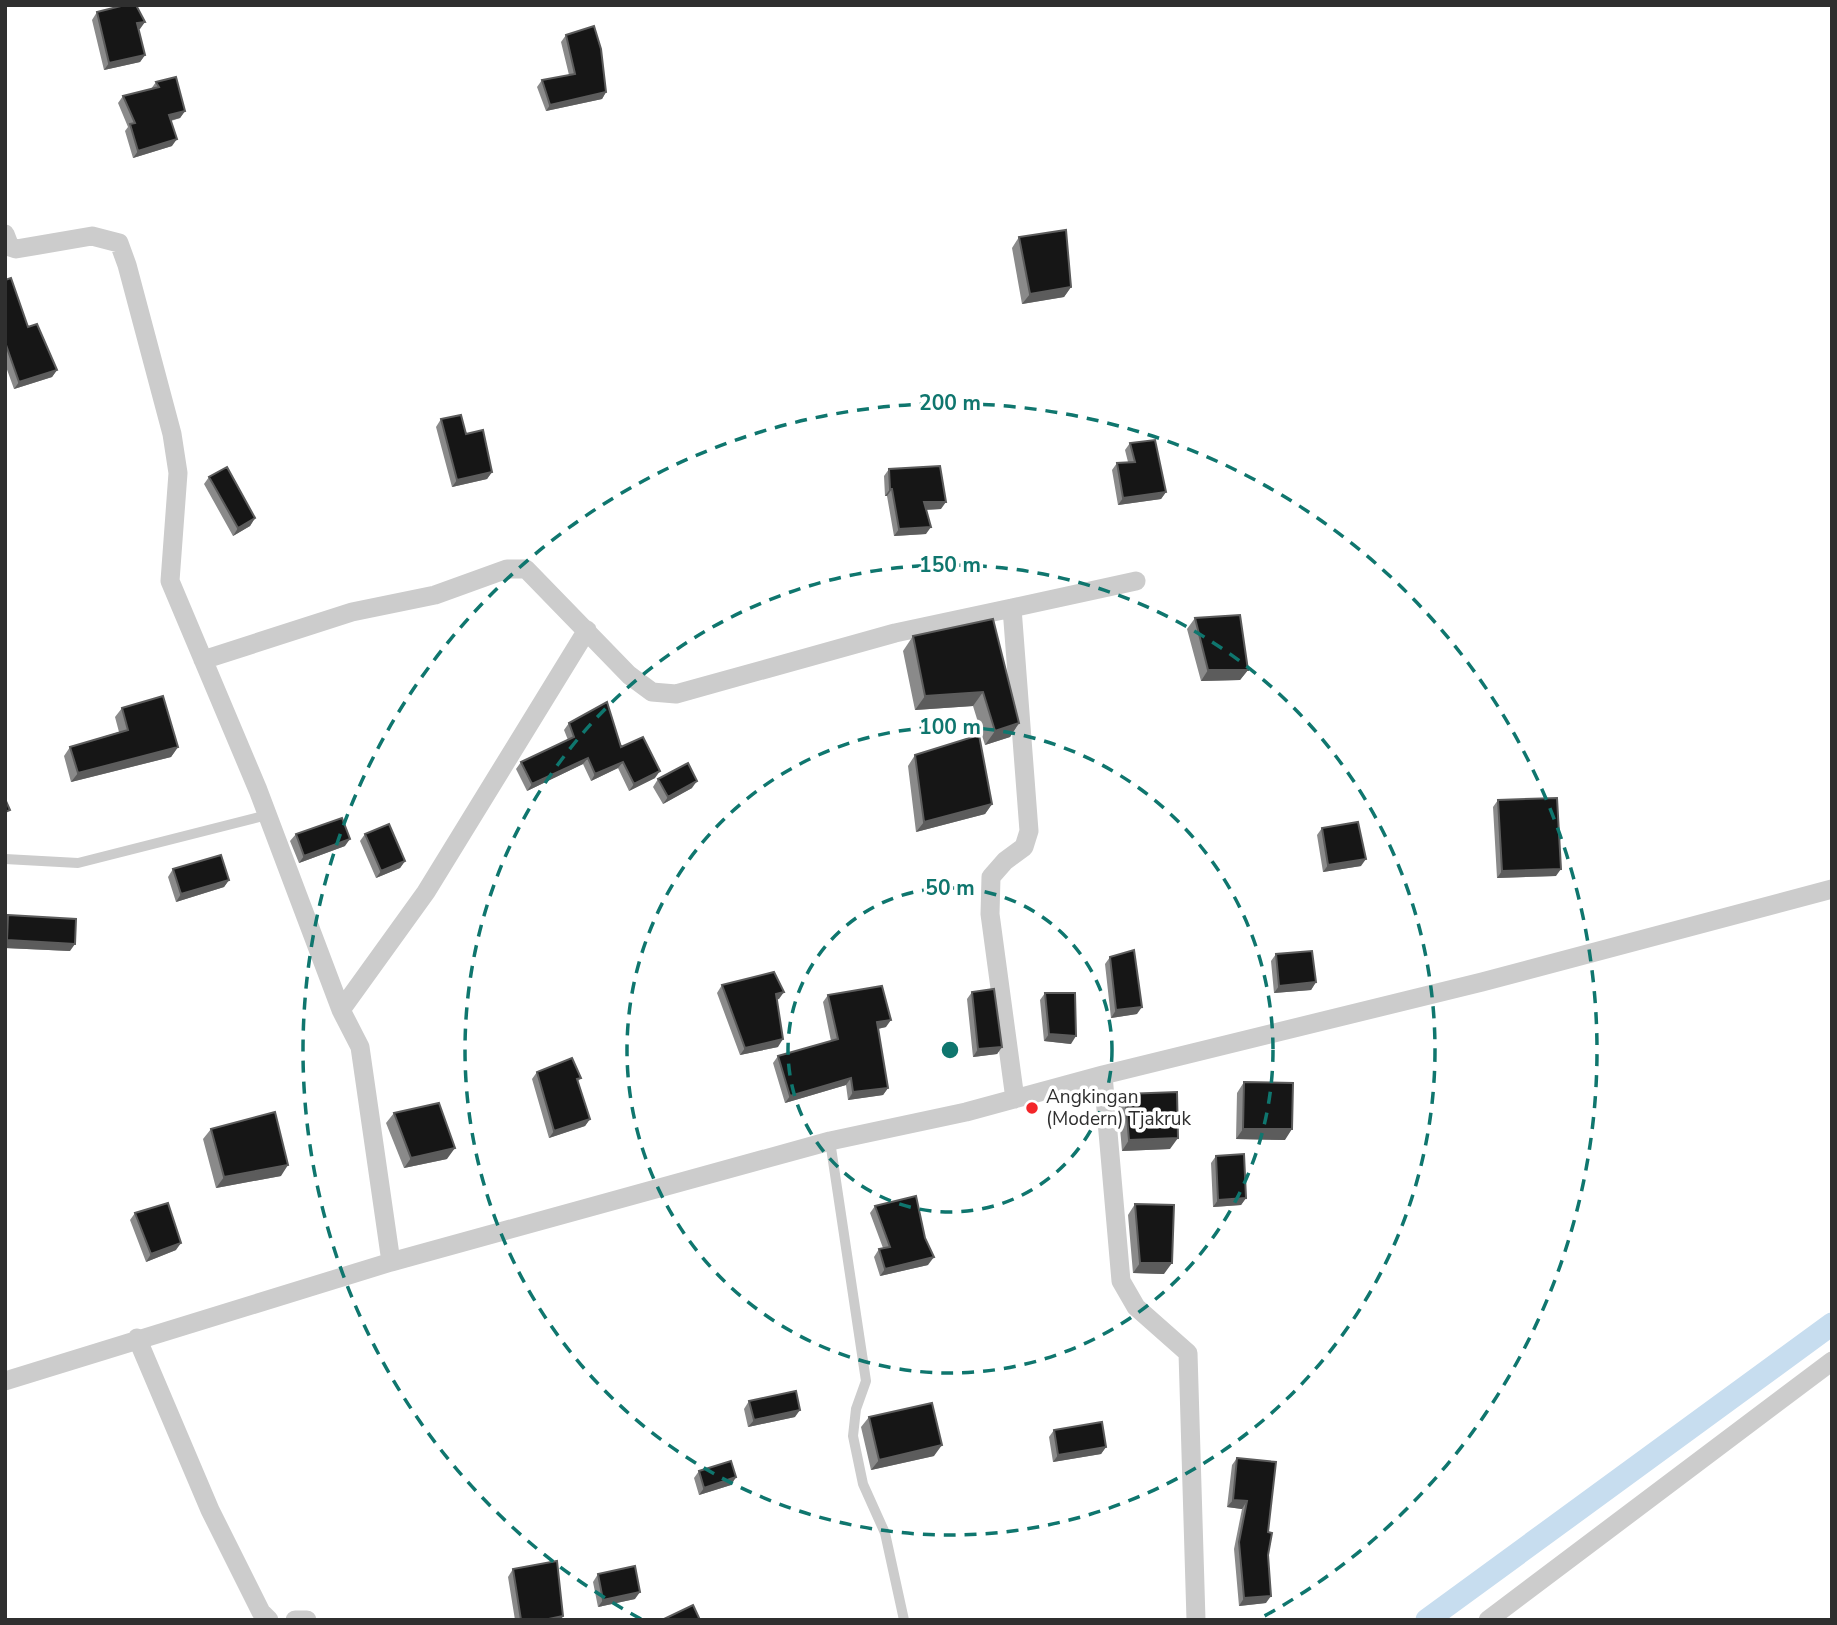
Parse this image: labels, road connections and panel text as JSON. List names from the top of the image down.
{
  "places": ["Angkingan (Modern) Tjakruk"],
  "rings": [
    "200 m",
    "150 m",
    "100 m",
    "50 m"
  ]
}
